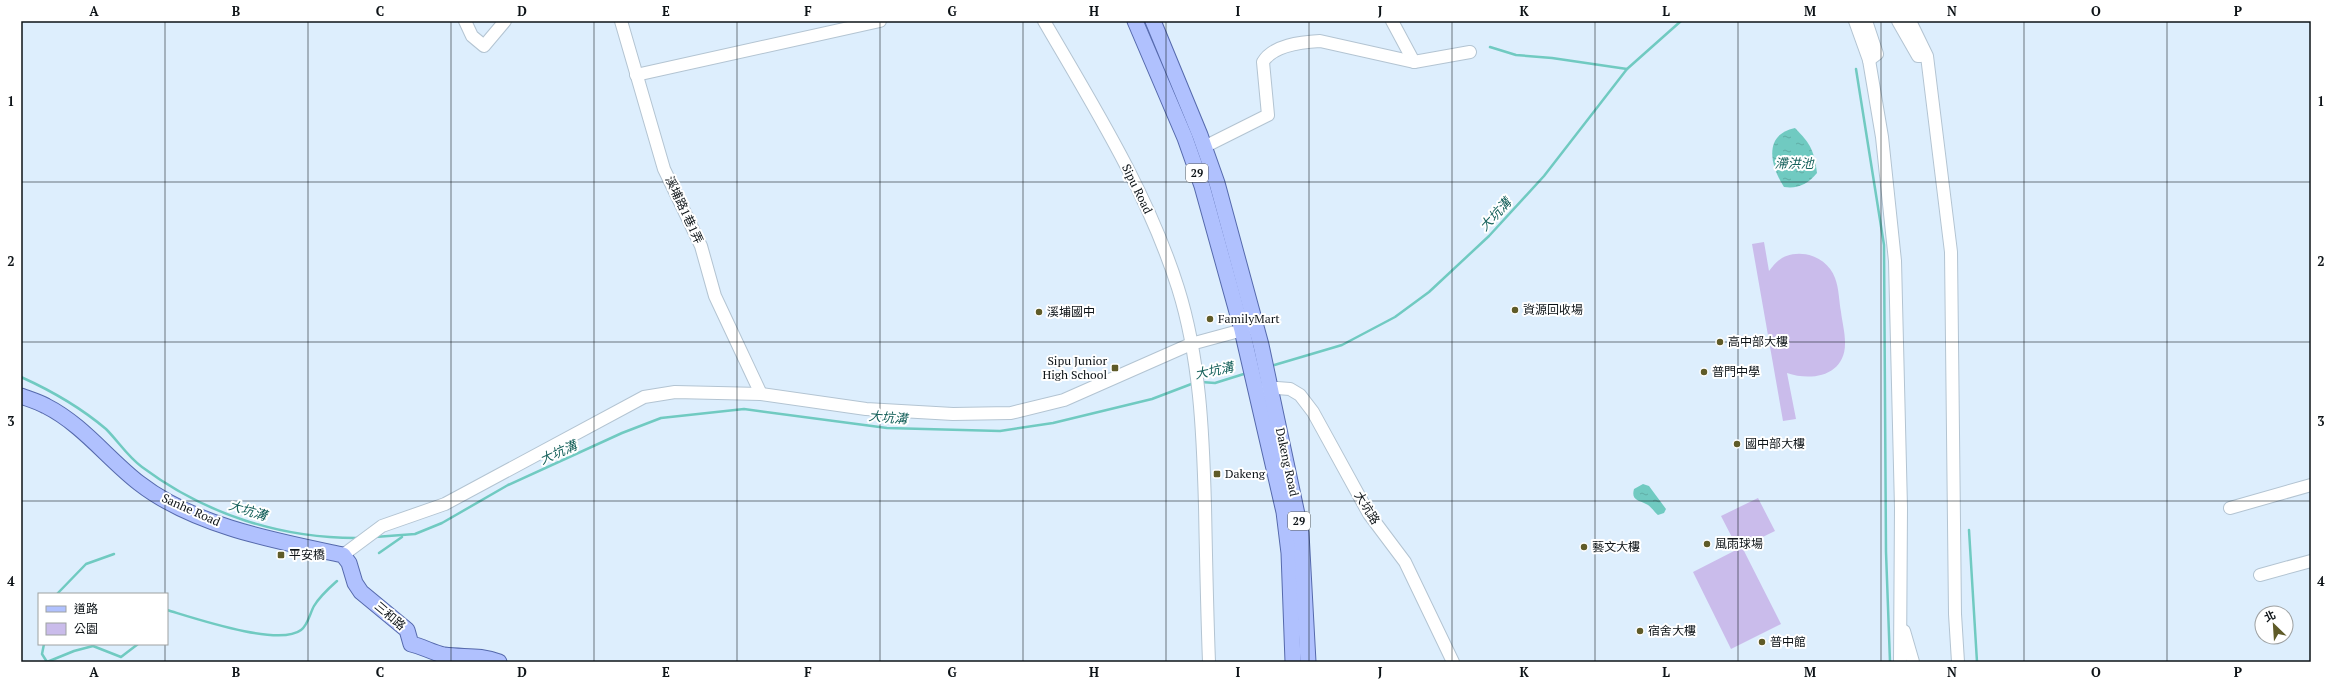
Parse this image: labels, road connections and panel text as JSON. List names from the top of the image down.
{
  "streets": {
    "main road": [
      "29",
      "Dakeng Road",
      "Sanhe Road",
      "三和路"
    ],
    "street": ["Sipu Road", "溪埔路1巷1弄", "大坑路"]
  },
  "crossings": [
    ["29", "Dakeng Road"],
    ["29", "大坑路"],
    ["Dakeng Road", "大坑路"],
    ["Sanhe Road", "三和路"]
  ],
  "water": ["滯洪池", "大坑溝"],
  "places": {
    "other": [
      "資源回收場",
      "溪埔國中",
      "FamilyMart",
      "高中部大樓",
      "普門中學",
      "國中部大樓",
      "風雨球場",
      "藝文大樓",
      "宿舍大樓",
      "普中館"
    ],
    "transit": ["Sipu Junior High School", "Dakeng", "平安橋"]
  },
  "legend": ["道路", "公園"],
  "north": "top left",
  "grid": {
    "columns": [
      "A",
      "B",
      "C",
      "D",
      "E",
      "F",
      "G",
      "H",
      "I",
      "J",
      "K",
      "L",
      "M",
      "N",
      "O",
      "P"
    ],
    "rows": [
      "1",
      "2",
      "3",
      "4"
    ]
  }
}
